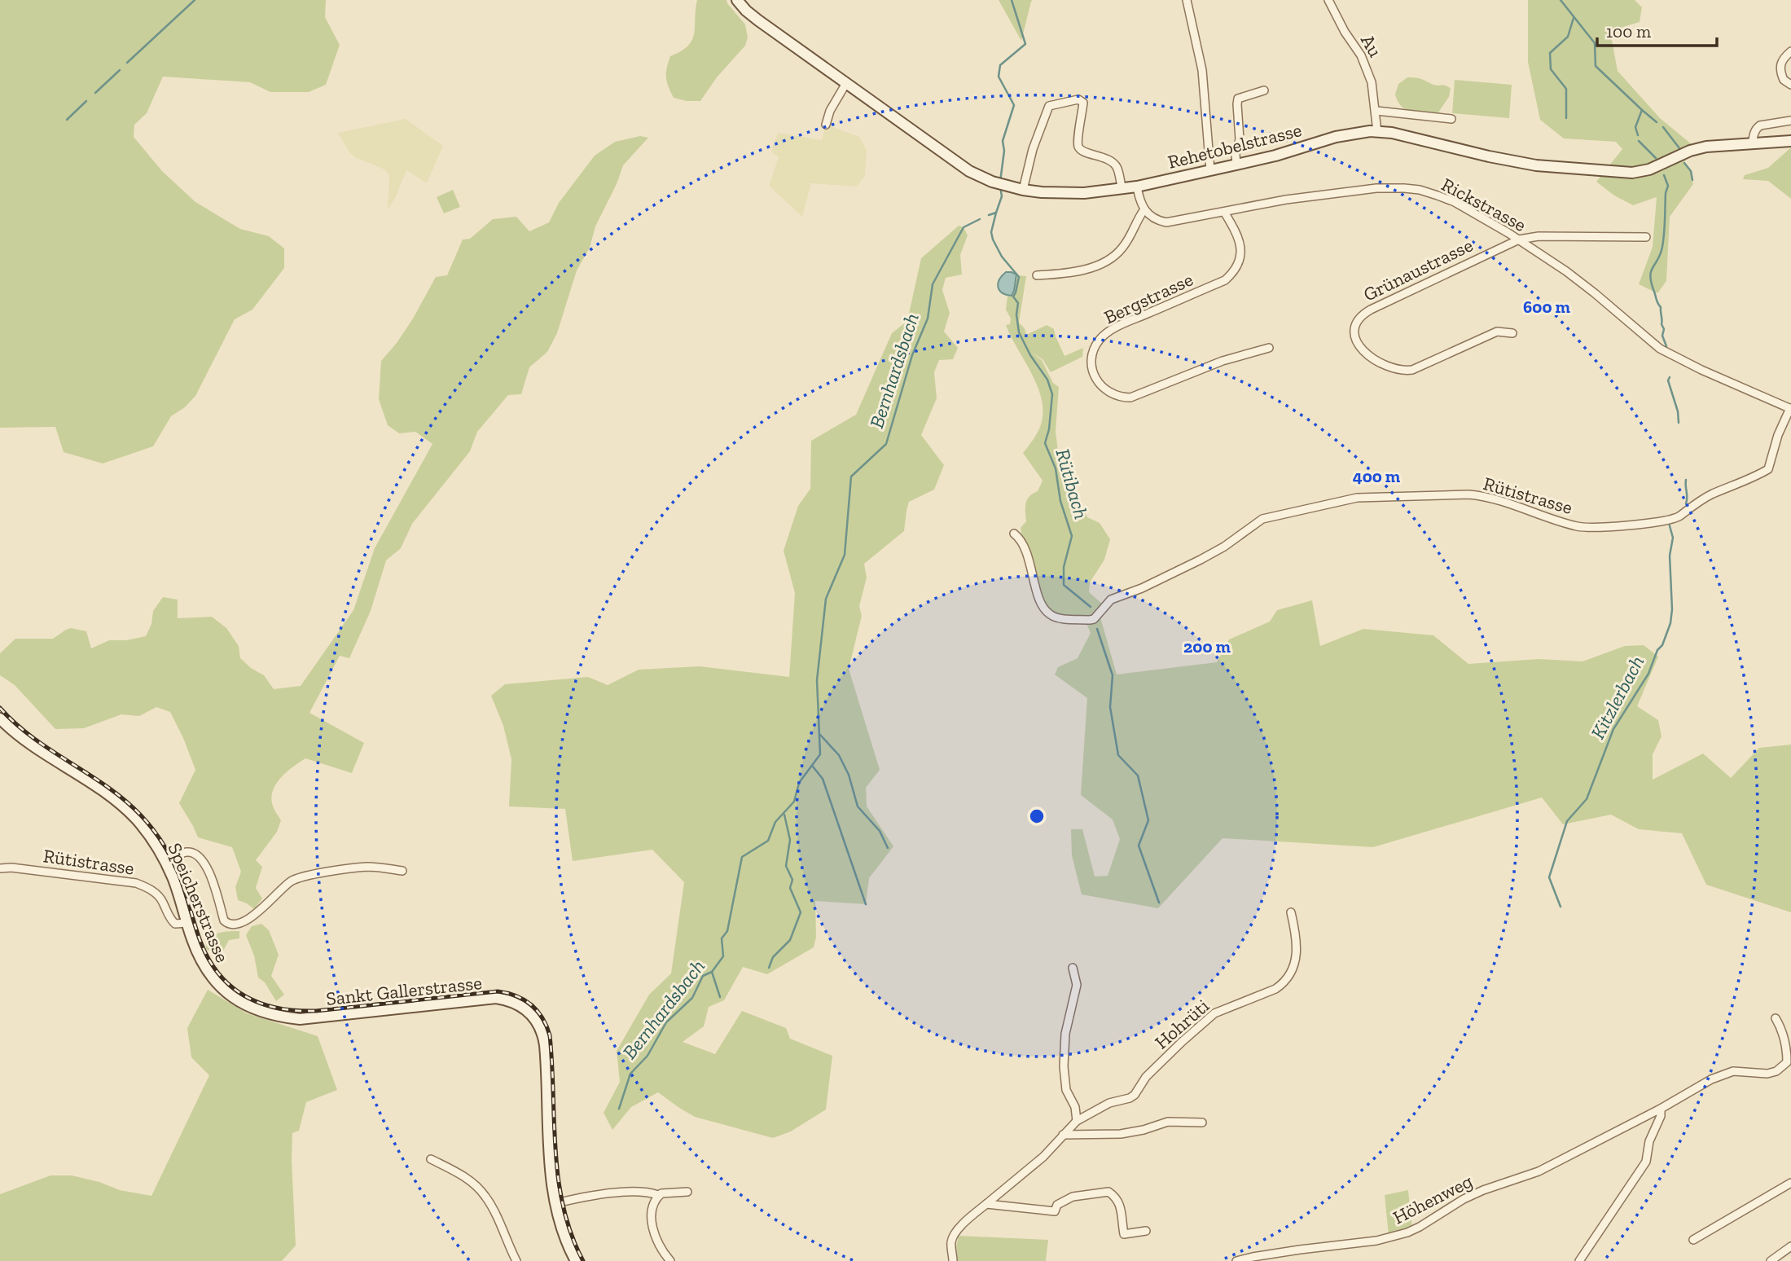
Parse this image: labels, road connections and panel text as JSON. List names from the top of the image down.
{
  "streets": {
    "street": [
      "Au",
      "Rehetobelstrasse",
      "Rickstrasse",
      "Grünaustrasse",
      "Bergstrasse",
      "Rütistrasse",
      "Speicherstrasse",
      "Sankt Gallerstrasse",
      "Hohrüti",
      "Höhenweg"
    ]
  },
  "crossings": [
    ["Au", "Rehetobelstrasse"],
    ["Rickstrasse", "Grünaustrasse"],
    ["Rickstrasse", "Bergstrasse"],
    ["Rickstrasse", "Rütistrasse"],
    ["Rütistrasse", "Speicherstrasse"],
    ["Speicherstrasse", "Sankt Gallerstrasse"]
  ],
  "water": ["Bernhardsbach", "Rütibach", "Kitzlerbach"],
  "scale_bar": "100 m",
  "rings": ["600 m", "400 m", "200 m"]
}
